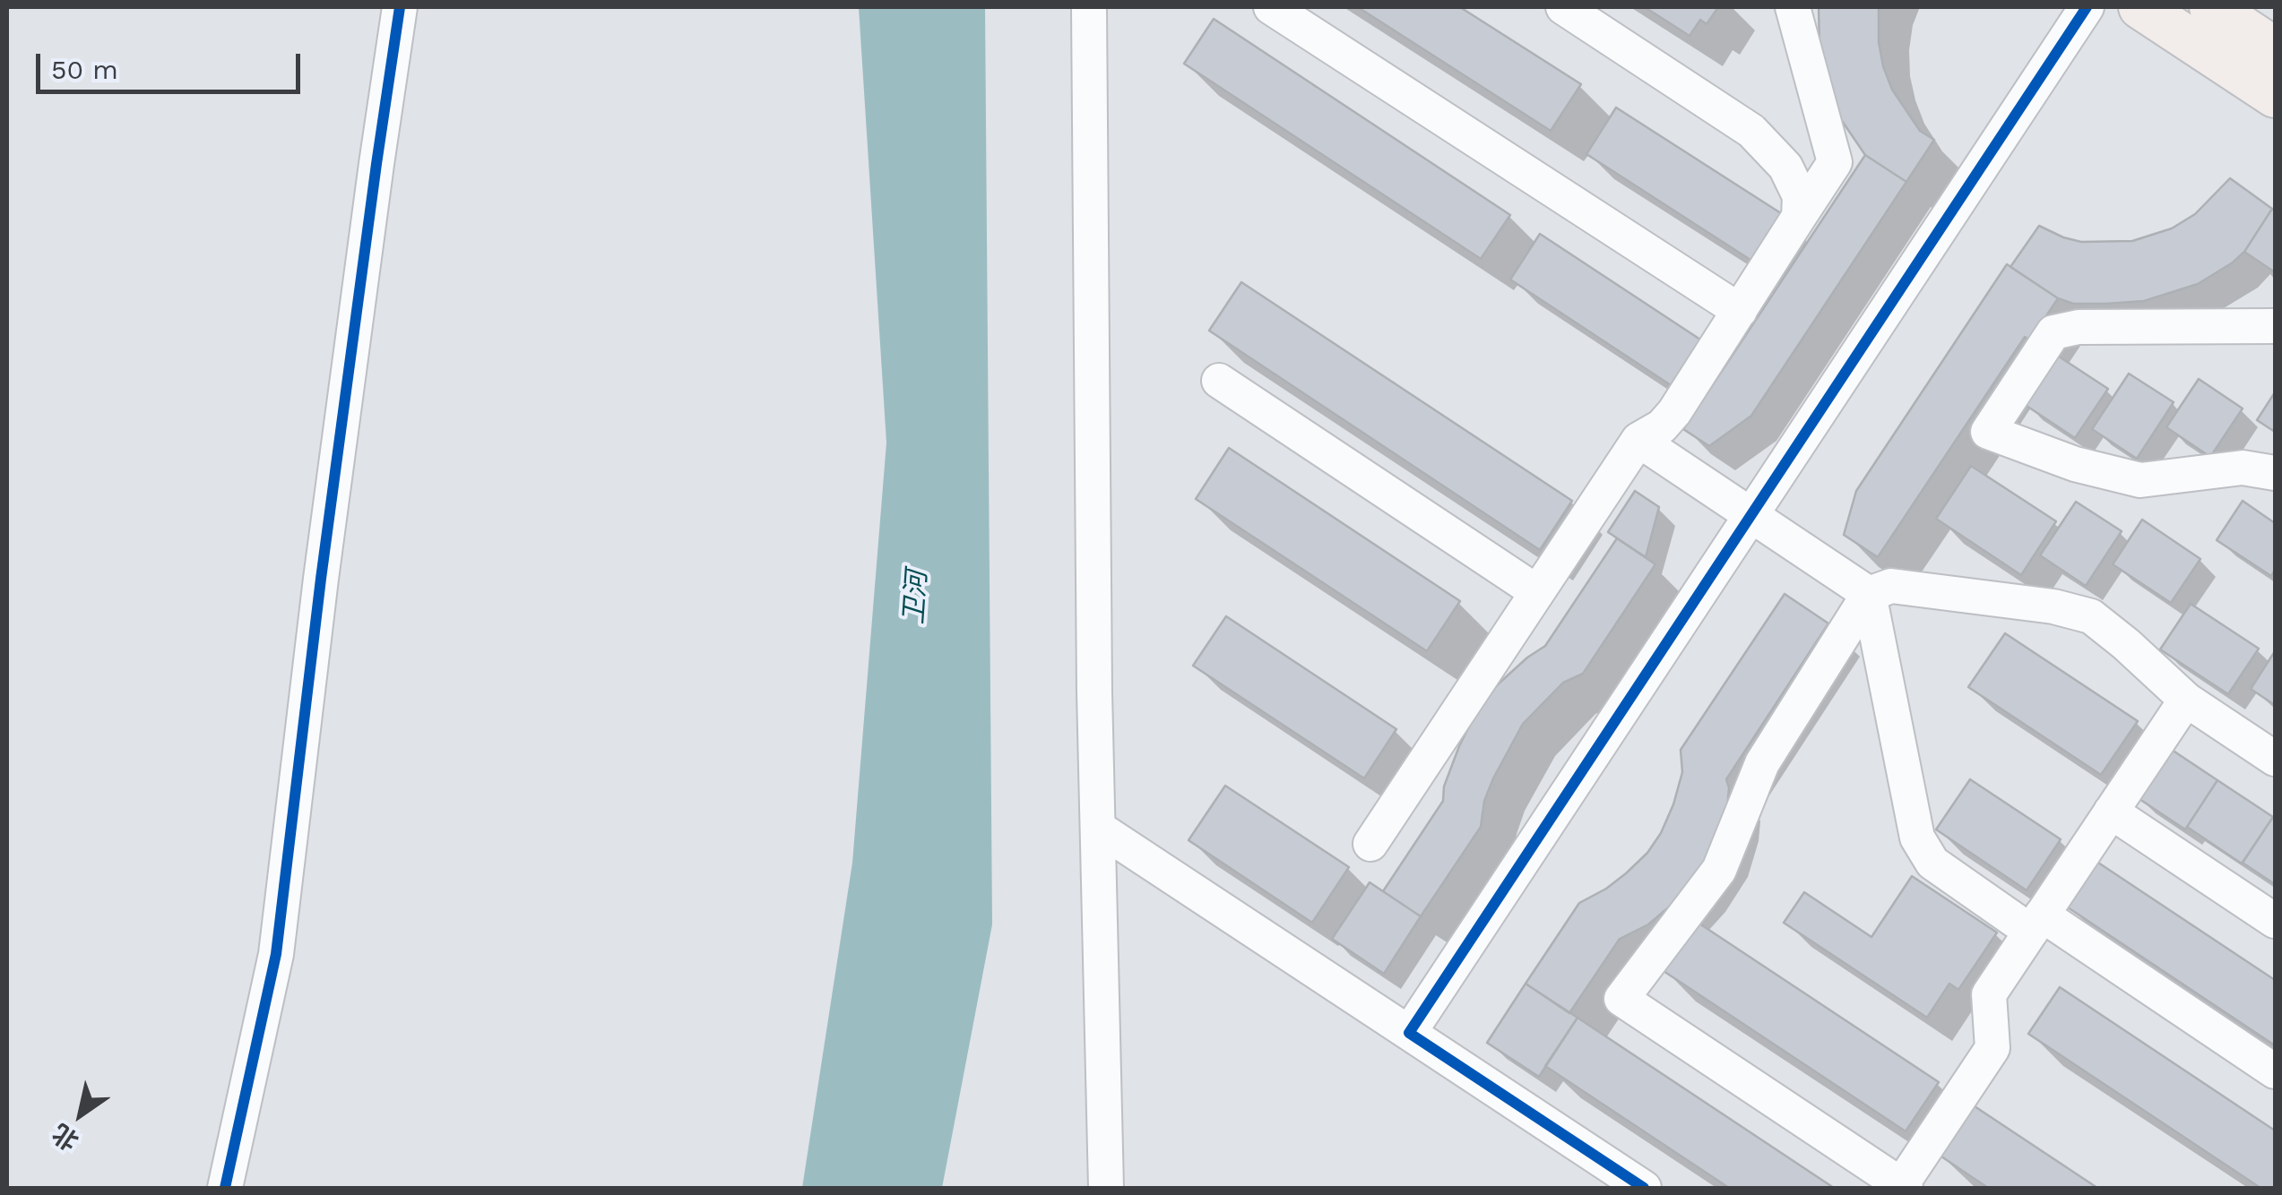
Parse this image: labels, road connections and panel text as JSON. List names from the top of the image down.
{
  "water": ["卫河"],
  "scale_bar": "50 m",
  "north": "bottom left"
}
